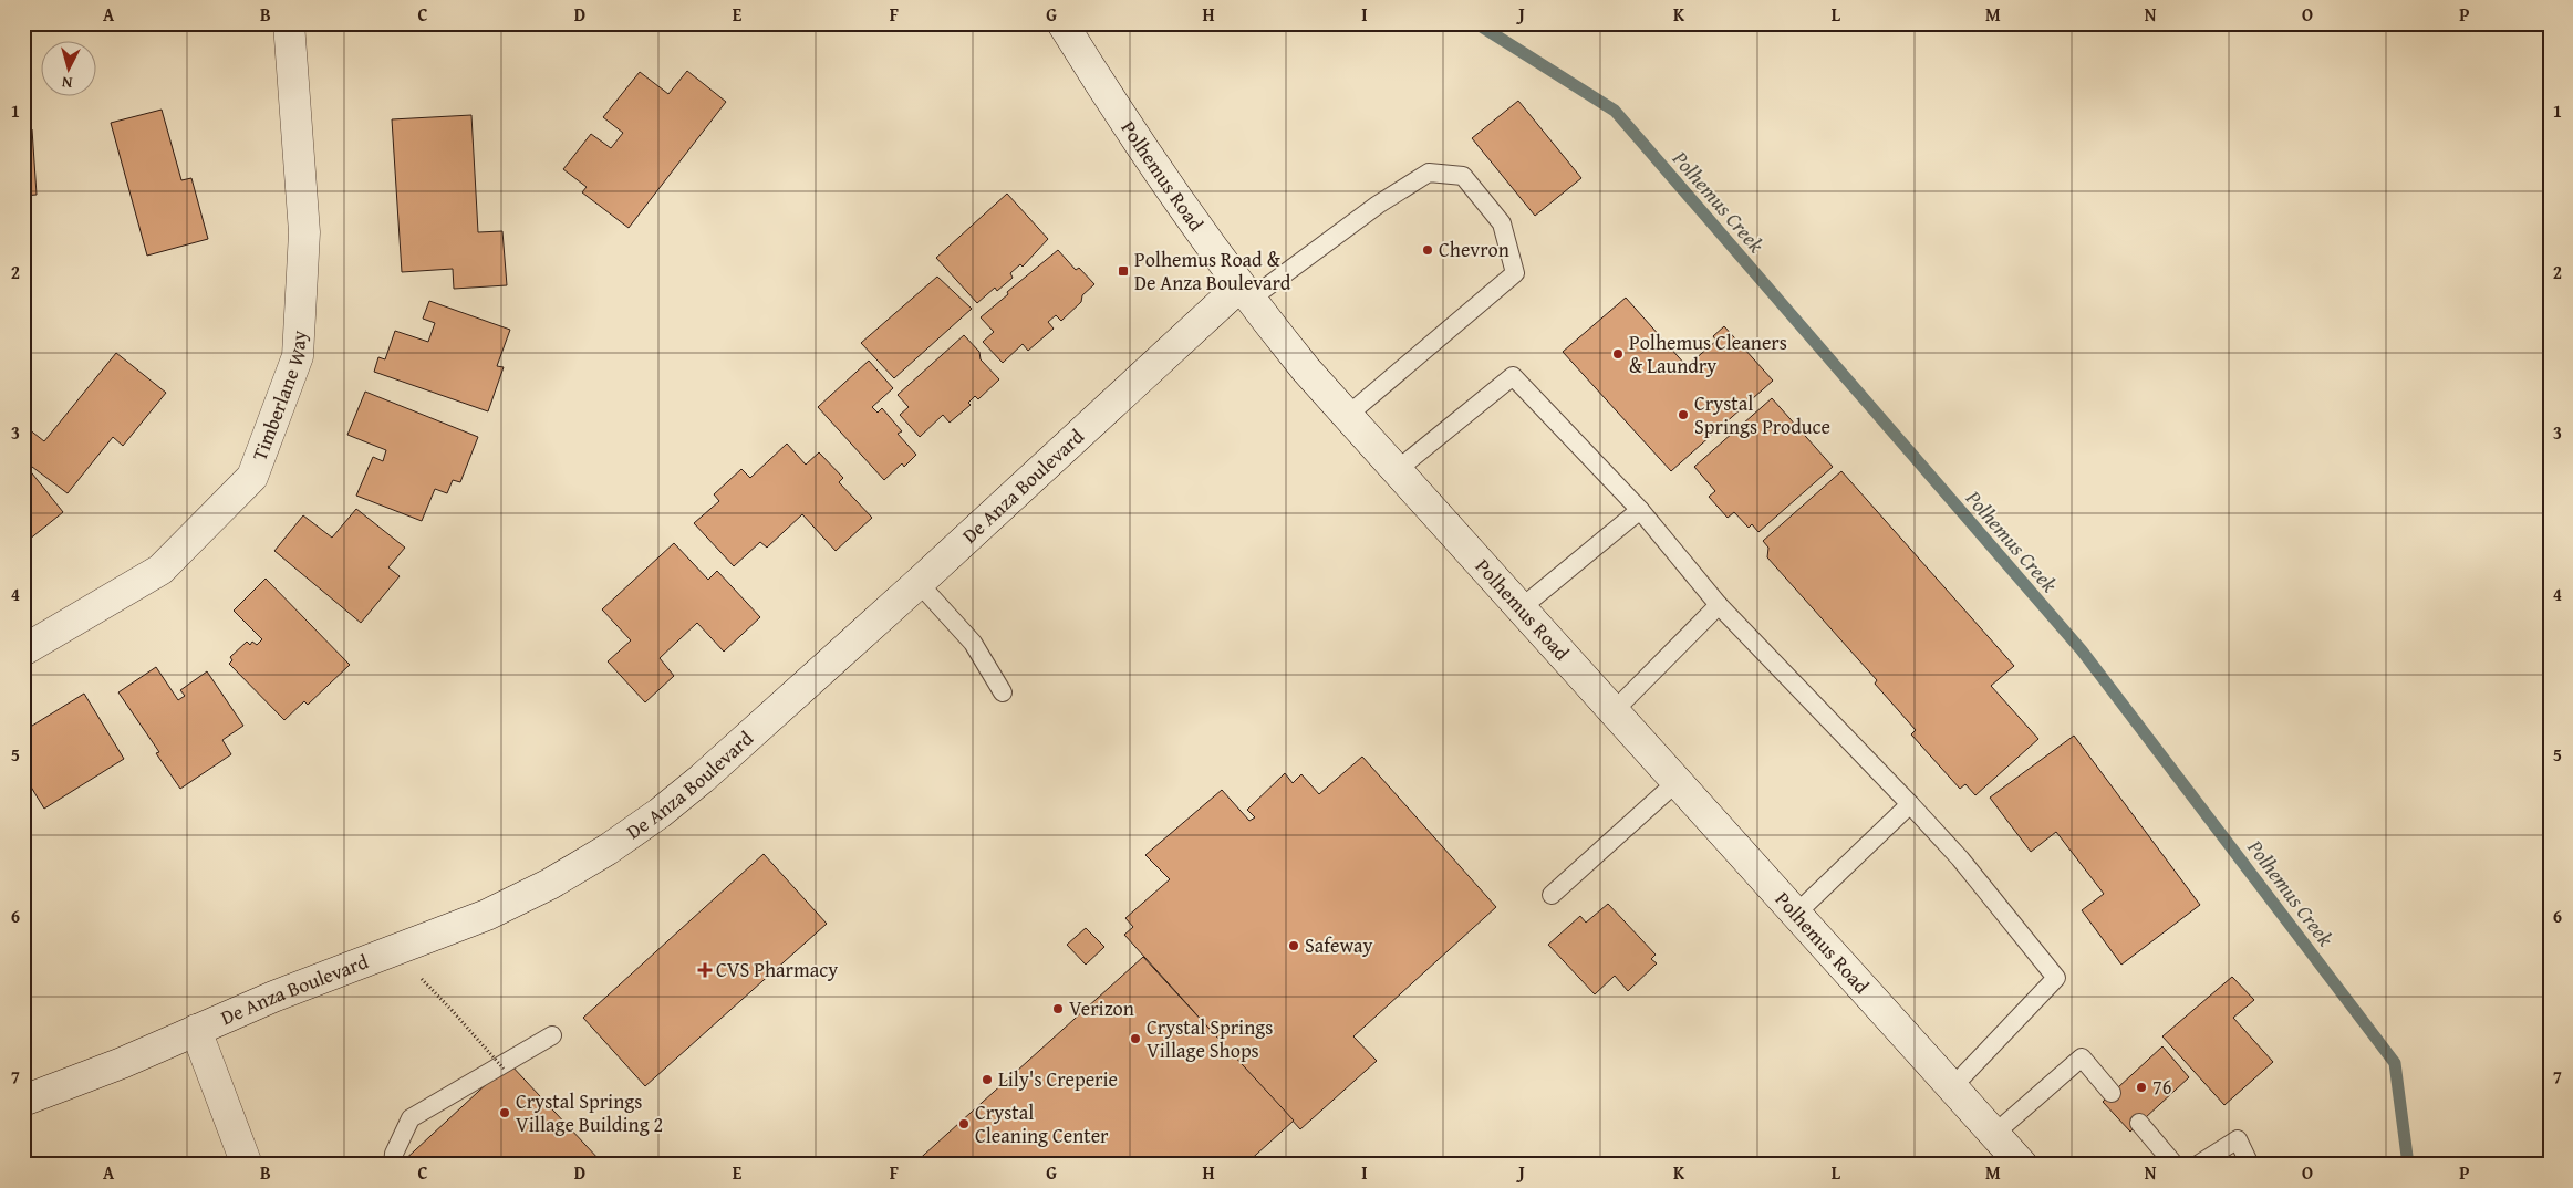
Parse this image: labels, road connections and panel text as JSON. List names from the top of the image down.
{
  "streets": {
    "street": ["Polhemus Road", "Timberlane Way", "De Anza Boulevard"]
  },
  "crossings": [
    ["Polhemus Road", "De Anza Boulevard"]
  ],
  "water": ["Polhemus Creek"],
  "places": {
    "other": [
      "Chevron",
      "Polhemus Cleaners & Laundry",
      "Crystal Springs Produce",
      "Safeway",
      "Verizon",
      "Crystal Springs Village Shops",
      "Lily's Creperie",
      "76",
      "Crystal Springs Village Building 2",
      "Crystal Cleaning Center"
    ],
    "transit": ["Polhemus Road & De Anza Boulevard"],
    "health": ["CVS Pharmacy"]
  },
  "north": "bottom",
  "grid": {
    "columns": [
      "A",
      "B",
      "C",
      "D",
      "E",
      "F",
      "G",
      "H",
      "I",
      "J",
      "K",
      "L",
      "M",
      "N",
      "O",
      "P"
    ],
    "rows": [
      "1",
      "2",
      "3",
      "4",
      "5",
      "6",
      "7"
    ]
  }
}
